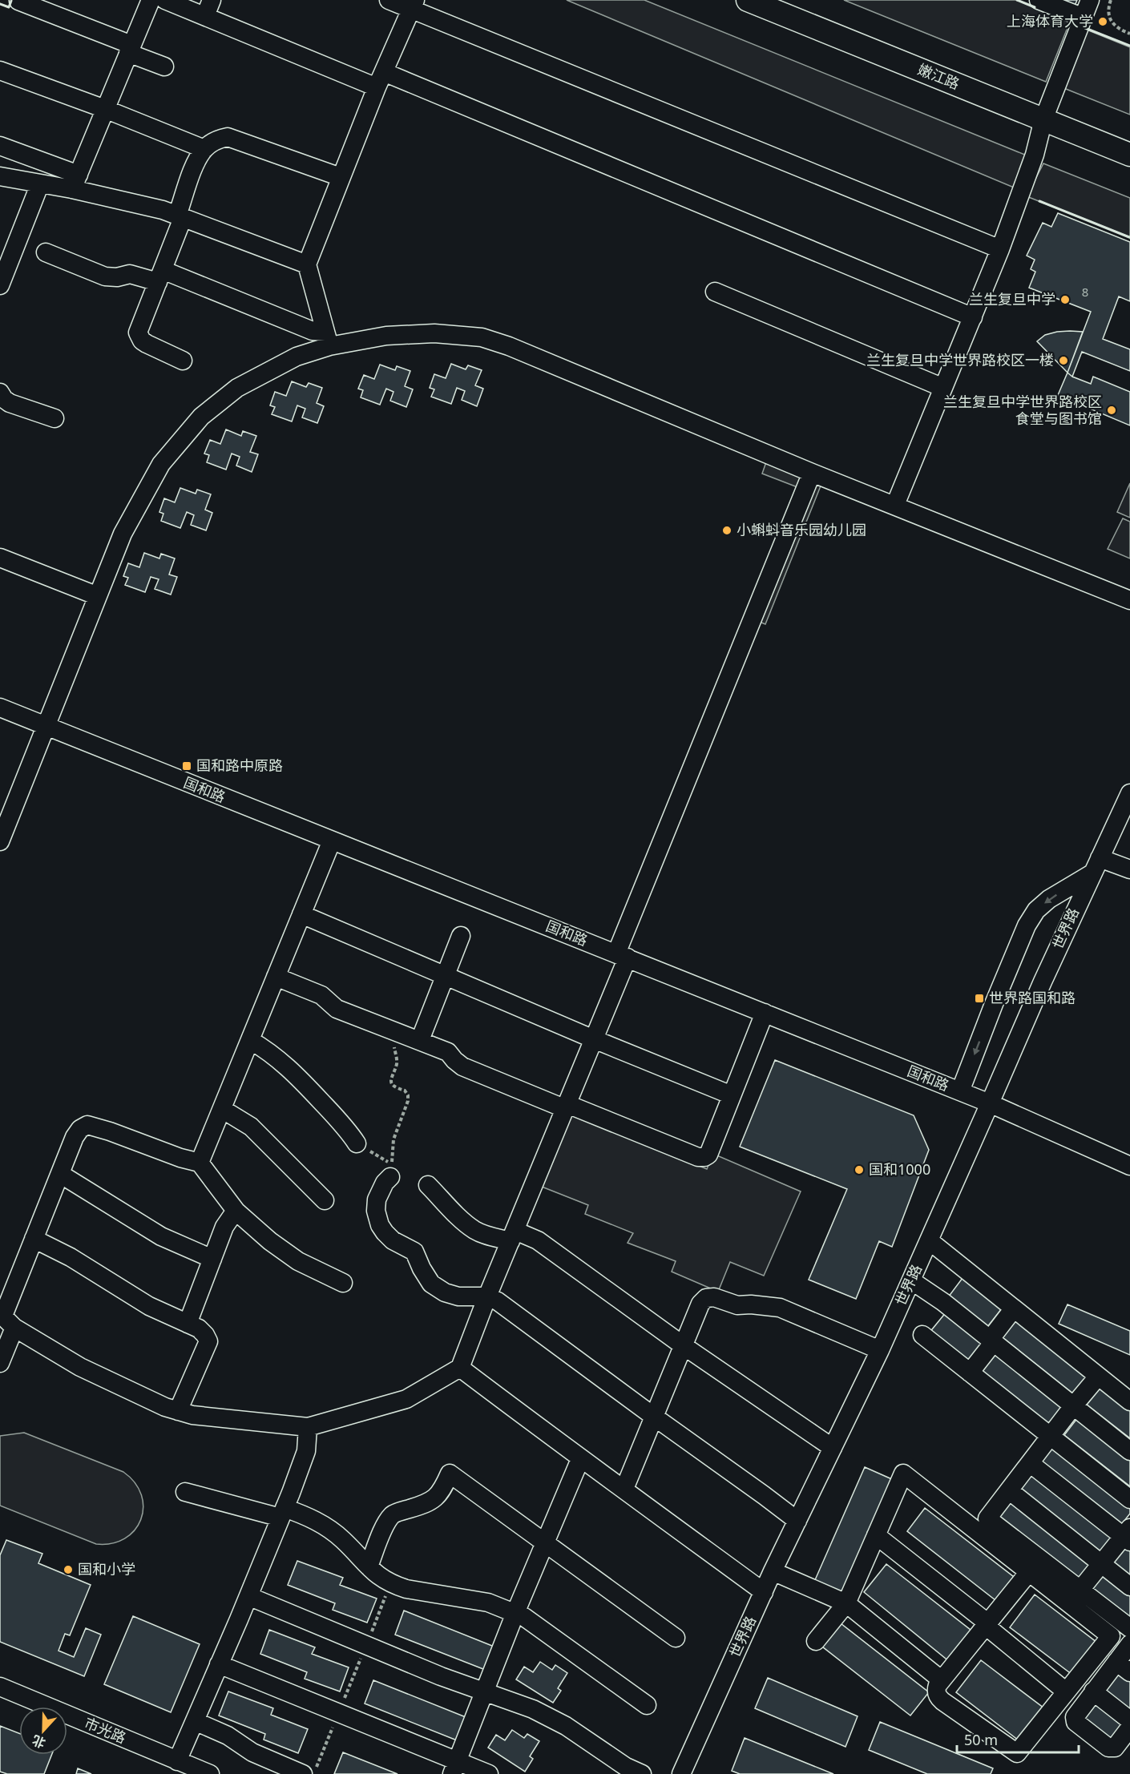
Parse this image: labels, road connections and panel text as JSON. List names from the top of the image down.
{
  "streets": {
    "main road": ["嫩江路"],
    "street": ["国和路", "世界路", "市光路"]
  },
  "crossings": [
    ["国和路", "世界路"]
  ],
  "places": {
    "other": [
      "上海体育大学",
      "兰生复旦中学",
      "兰生复旦中学世界路校区一楼",
      "兰生复旦中学世界路校区 食堂与图书馆",
      "小蝌蚪音乐园幼儿园",
      "国和1000",
      "国和小学"
    ],
    "transit": ["国和路中原路", "世界路国和路"]
  },
  "house_numbers": ["8"],
  "scale_bar": "50 m",
  "north": "bottom"
}
